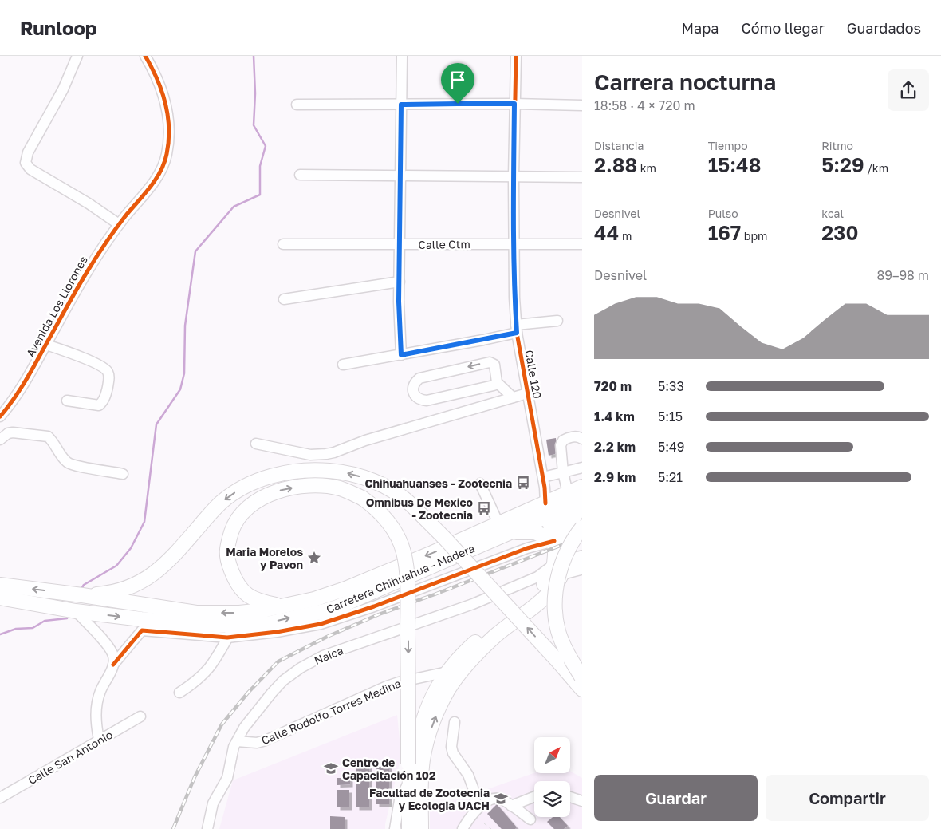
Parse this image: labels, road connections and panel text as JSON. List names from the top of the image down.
{
  "streets": {
    "highway": ["Carretera Chihuahua - Madera"],
    "street": [
      "Calle Ctm",
      "Avenida Los Llorones",
      "Calle 120",
      "Naica",
      "Calle Rodolfo Torres Medina",
      "Calle San Antonio"
    ]
  },
  "crossings": [
    ["Calle Ctm", "Calle 120"],
    ["Calle 120", "Carretera Chihuahua - Madera"],
    ["Naica", "Calle Rodolfo Torres Medina"]
  ],
  "places": {
    "bus stop": ["Chihuahuanses - Zootecnia", "Omnibus De Mexico - Zootecnia"],
    "place": ["Maria Morelos y Pavon"],
    "school or university": ["Centro de Capacitación 102", "Facultad de Zootecnia y Ecologia UACH"]
  },
  "north": "top right",
  "page": {
    "header": "Runloop",
    "nav": ["Mapa", "Cómo llegar", "Guardados"],
    "heading": ["Carrera nocturna", "18:58 · 4 × 720 m"],
    "stats": [
      ["Distancia", "2.88 km"],
      ["Tiempo", "15:48"],
      ["Ritmo", "5:29 /km"],
      ["Desnivel", "44 m"],
      ["Pulso", "167 bpm"],
      ["kcal", "230"]
    ],
    "chart": ["Desnivel", "89–98 m"],
    "list": [
      {
        "name": "720 m",
        "note": "5:33"
      },
      {
        "name": "1.4 km",
        "note": "5:15"
      },
      {
        "name": "2.2 km",
        "note": "5:49"
      },
      {
        "name": "2.9 km",
        "note": "5:21"
      }
    ],
    "buttons": ["Guardar", "Compartir"]
  }
}
